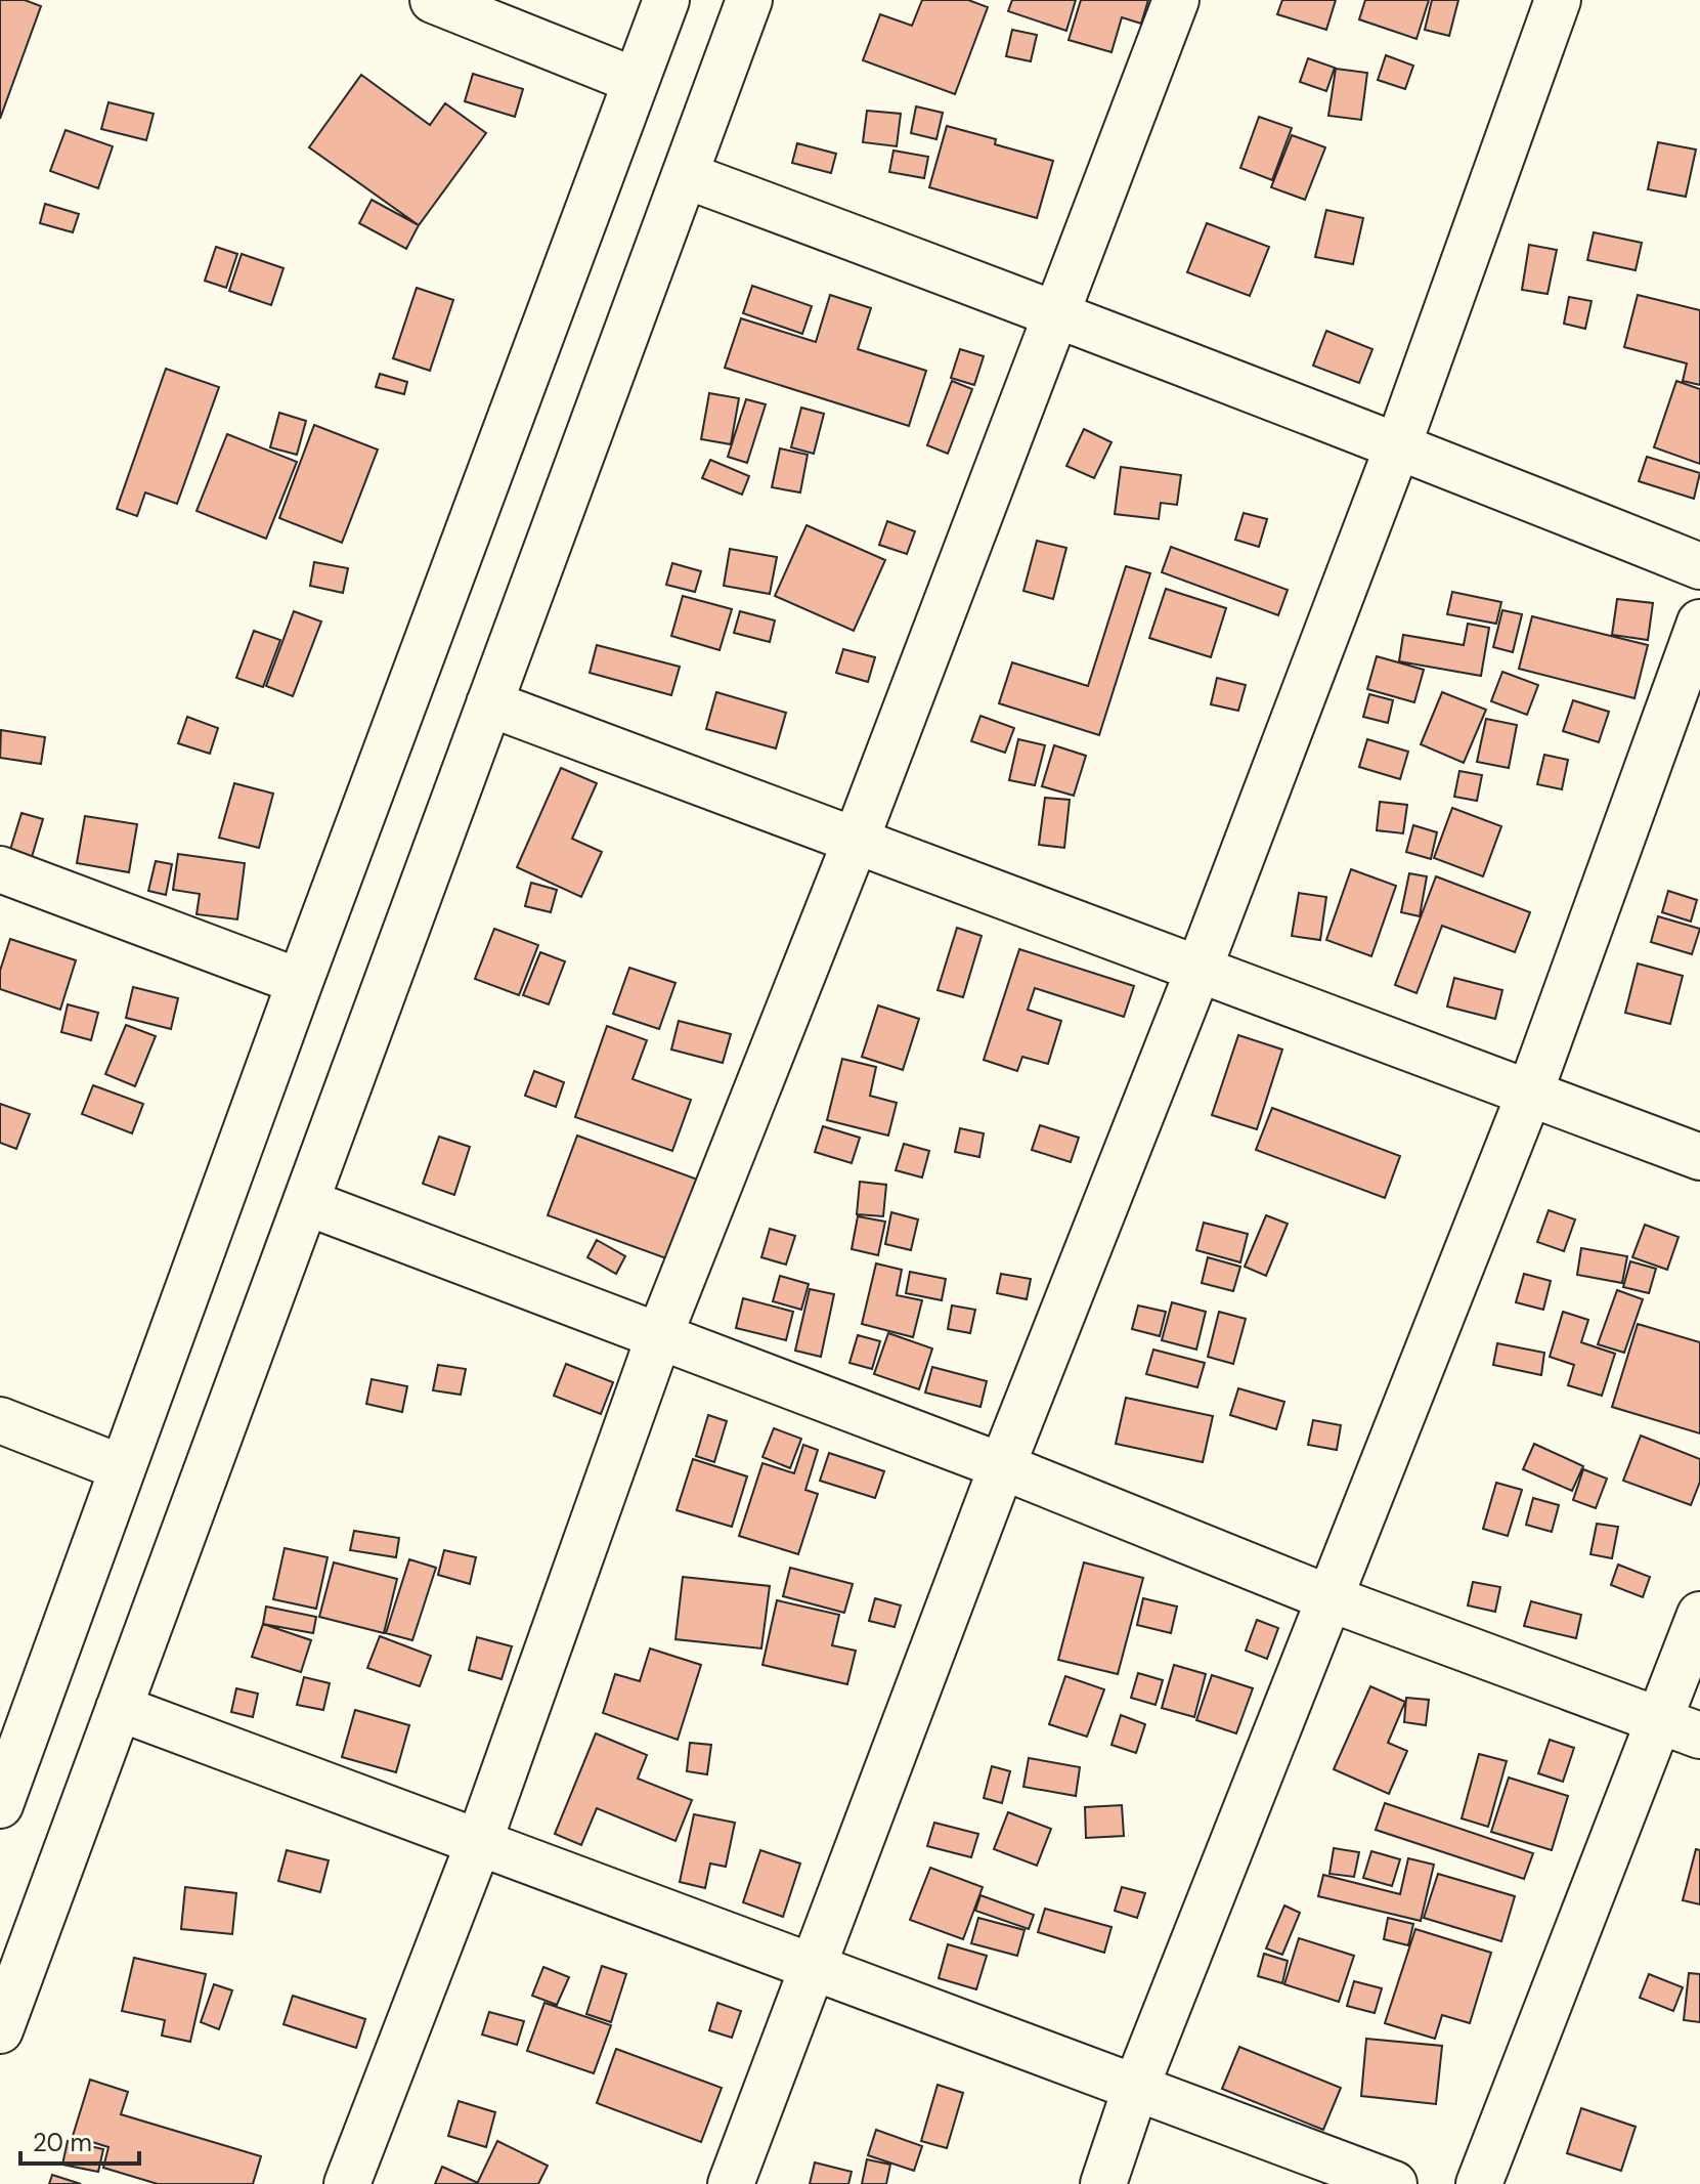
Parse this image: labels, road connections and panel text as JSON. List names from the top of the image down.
{
  "scale_bar": "20 m"
}
